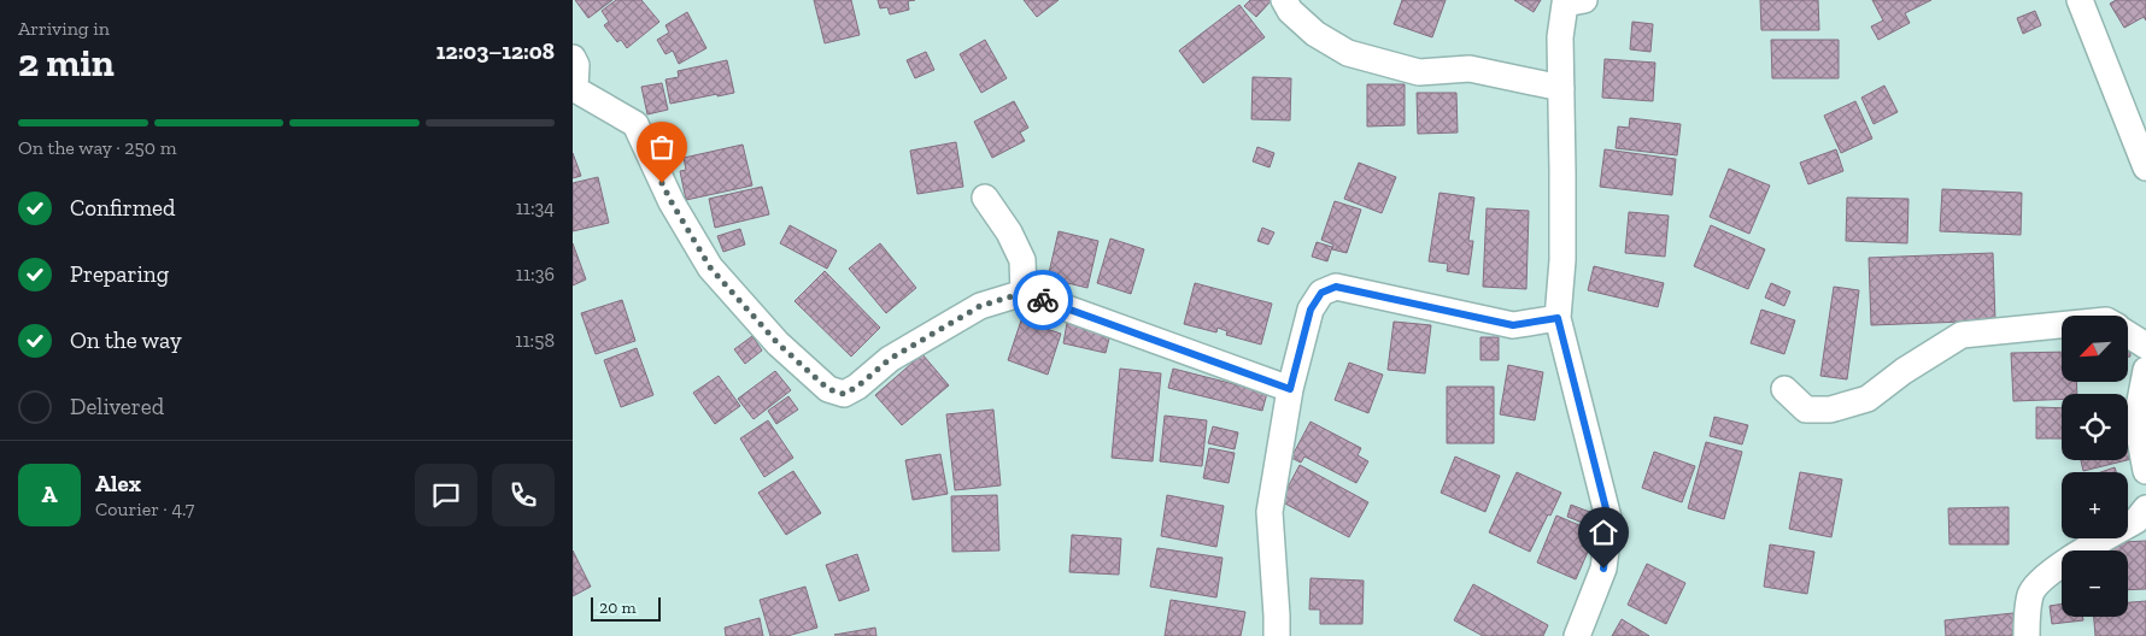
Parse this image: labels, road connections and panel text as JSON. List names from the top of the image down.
{
  "scale_bar": "20 m",
  "north": "bottom left",
  "page": {
    "heading": ["2 min", "Arriving in", "12:03–12:08"],
    "panel": ["Alex", "Courier · 4.7"],
    "bar": "On the way · 250 m",
    "list": [
      ["Confirmed", "11:34"],
      ["Preparing", "11:36"],
      ["On the way", "11:58"],
      "Delivered"
    ],
    "map_buttons": ["+", "−"],
    "round": "A",
    "scale": "20 m"
  }
}
